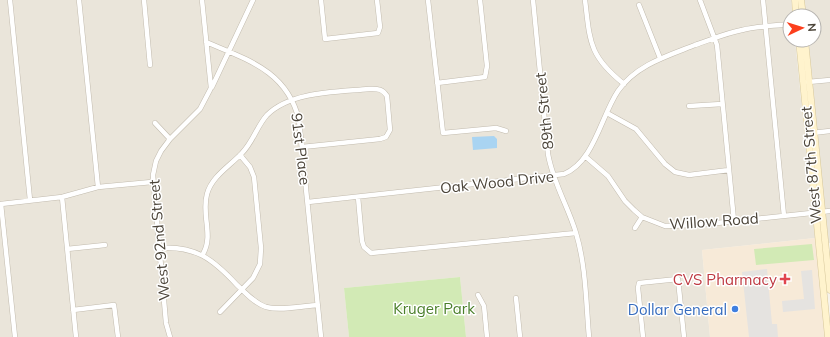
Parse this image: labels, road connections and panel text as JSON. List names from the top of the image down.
{
  "streets": {
    "main road": ["West 87th Street"],
    "street": [
      "89th Street",
      "91st Place",
      "Oak Wood Drive",
      "Willow Road",
      "West 92nd Street"
    ]
  },
  "crossings": [
    ["89th Street", "Oak Wood Drive"],
    ["91st Place", "Oak Wood Drive"],
    ["91st Place", "West 92nd Street"],
    ["West 87th Street", "Willow Road"],
    ["Oak Wood Drive", "Willow Road"]
  ],
  "parks": ["Kruger Park"],
  "places": {
    "health": ["CVS Pharmacy"],
    "other": ["Dollar General"]
  },
  "north": "right"
}
